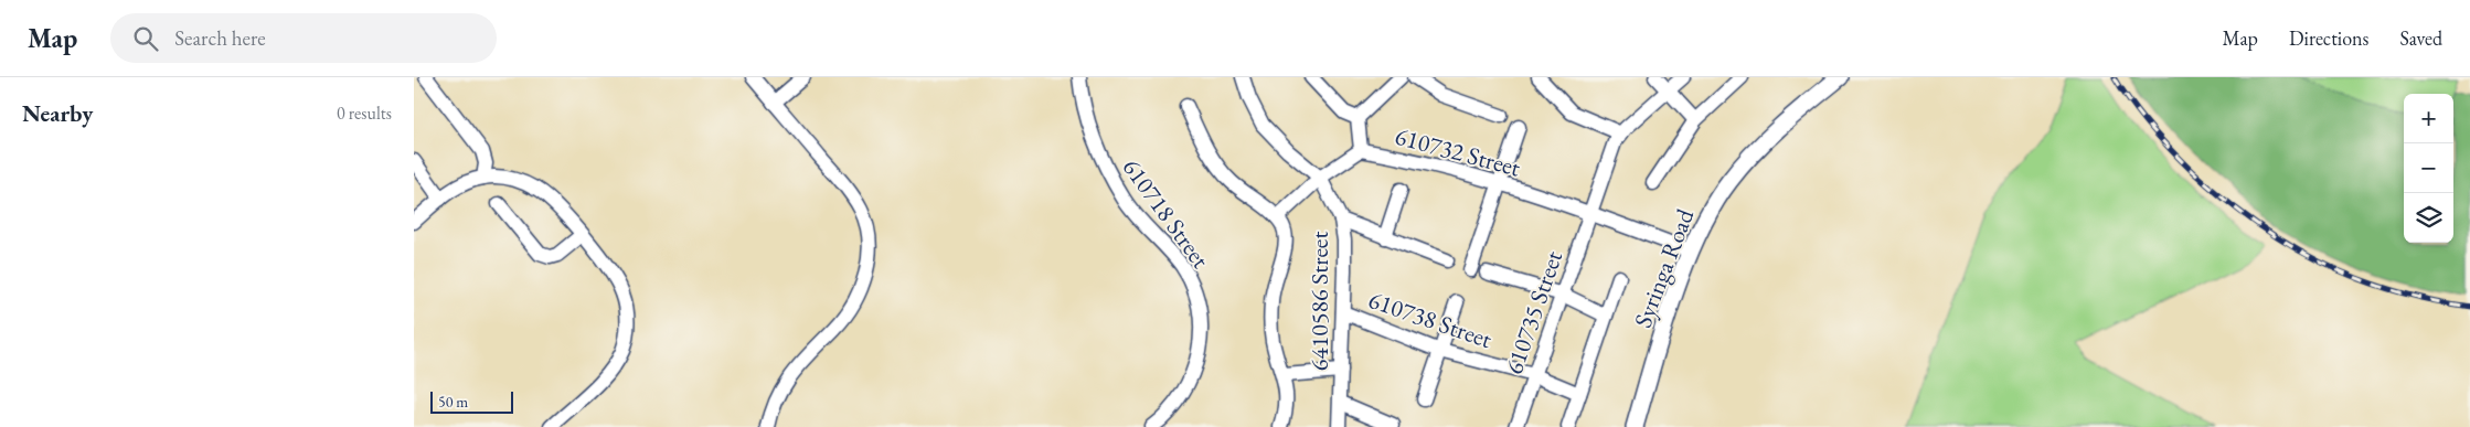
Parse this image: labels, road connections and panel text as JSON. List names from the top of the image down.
{
  "streets": {
    "street": [
      "610732 Street",
      "610718 Street",
      "Syringa Road",
      "6410586 Street",
      "610735 Street",
      "610738 Street"
    ]
  },
  "crossings": [
    ["610732 Street", "Syringa Road"],
    ["610732 Street", "6410586 Street"],
    ["610732 Street", "610735 Street"],
    ["6410586 Street", "610738 Street"],
    ["610735 Street", "610738 Street"]
  ],
  "scale_bar": "50 m",
  "page": {
    "header": "Map",
    "search": "Search here",
    "nav": ["Map", "Directions", "Saved"],
    "heading": ["Nearby", "0 results"],
    "map_buttons": ["+", "−"],
    "scale": "50 m"
  }
}
